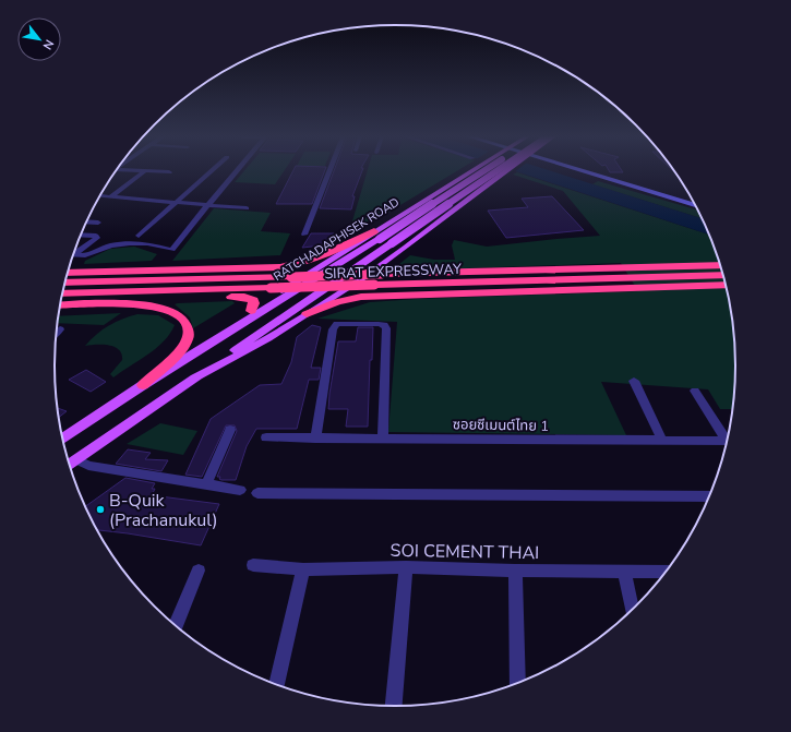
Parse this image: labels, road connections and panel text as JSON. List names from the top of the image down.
{
  "streets": {
    "highway": ["SIRAT EXPRESSWAY"],
    "main road": ["RATCHADAPHISEK ROAD"],
    "street": ["ซอยซีเมนต์ไทย 1", "SOI CEMENT THAI"]
  },
  "places": ["B-Quik (Prachanukul)"],
  "north": "bottom right"
}
